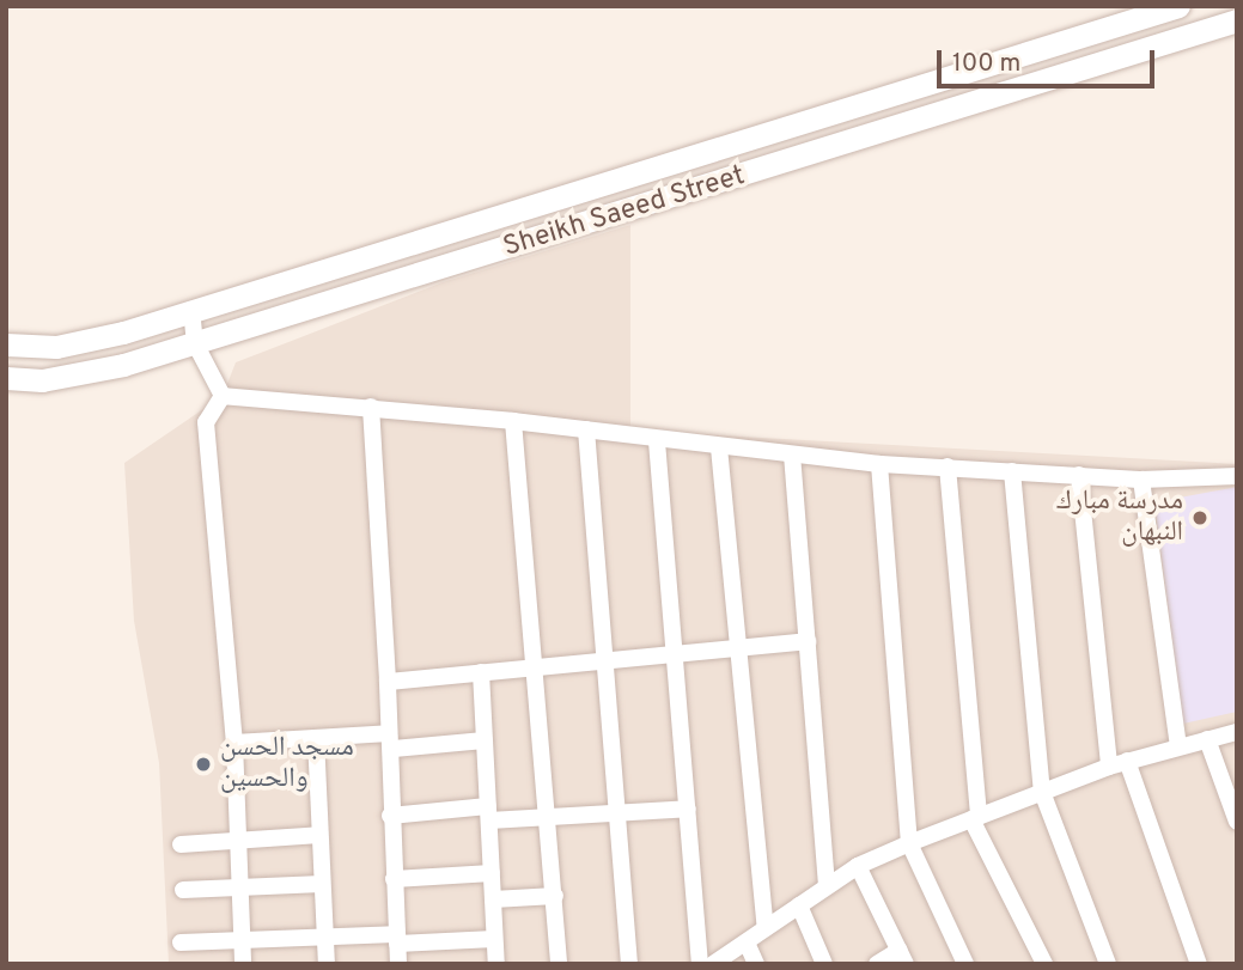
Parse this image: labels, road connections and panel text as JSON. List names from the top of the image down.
{
  "streets": {
    "main road": ["Sheikh Saeed Street"]
  },
  "places": ["مدرسة مبارك النبهان", "مسجد الحسن والحسين"],
  "scale_bar": "100 m"
}
